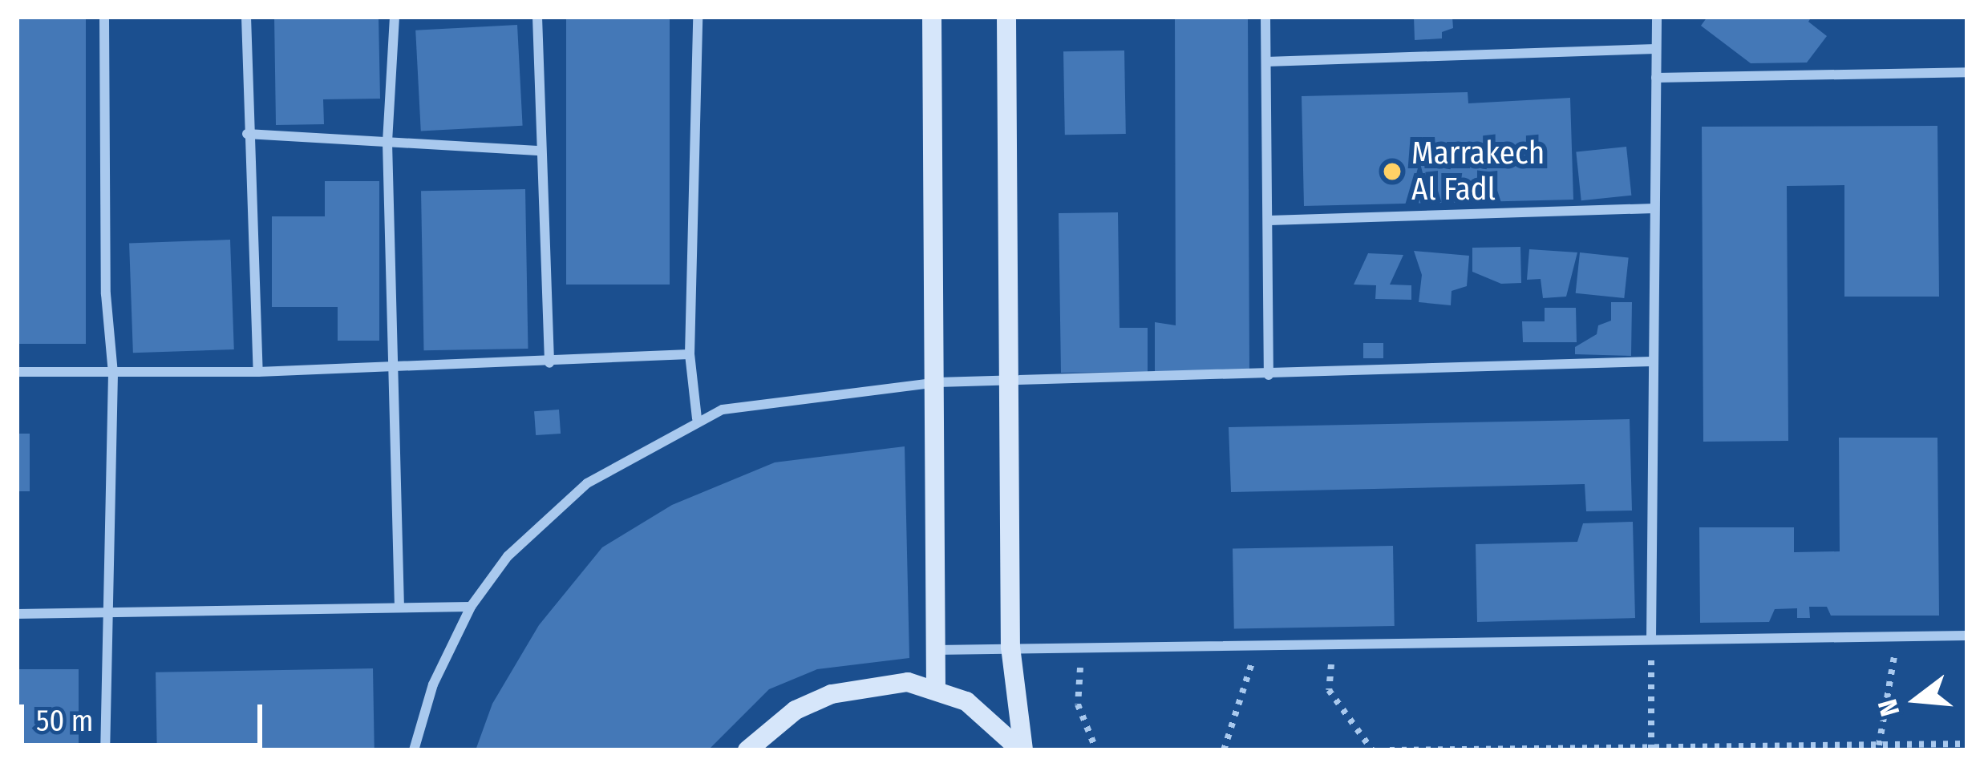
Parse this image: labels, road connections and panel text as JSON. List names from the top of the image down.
{
  "places": ["Marrakech Al Fadl"],
  "scale_bar": "50 m",
  "north": "left"
}
